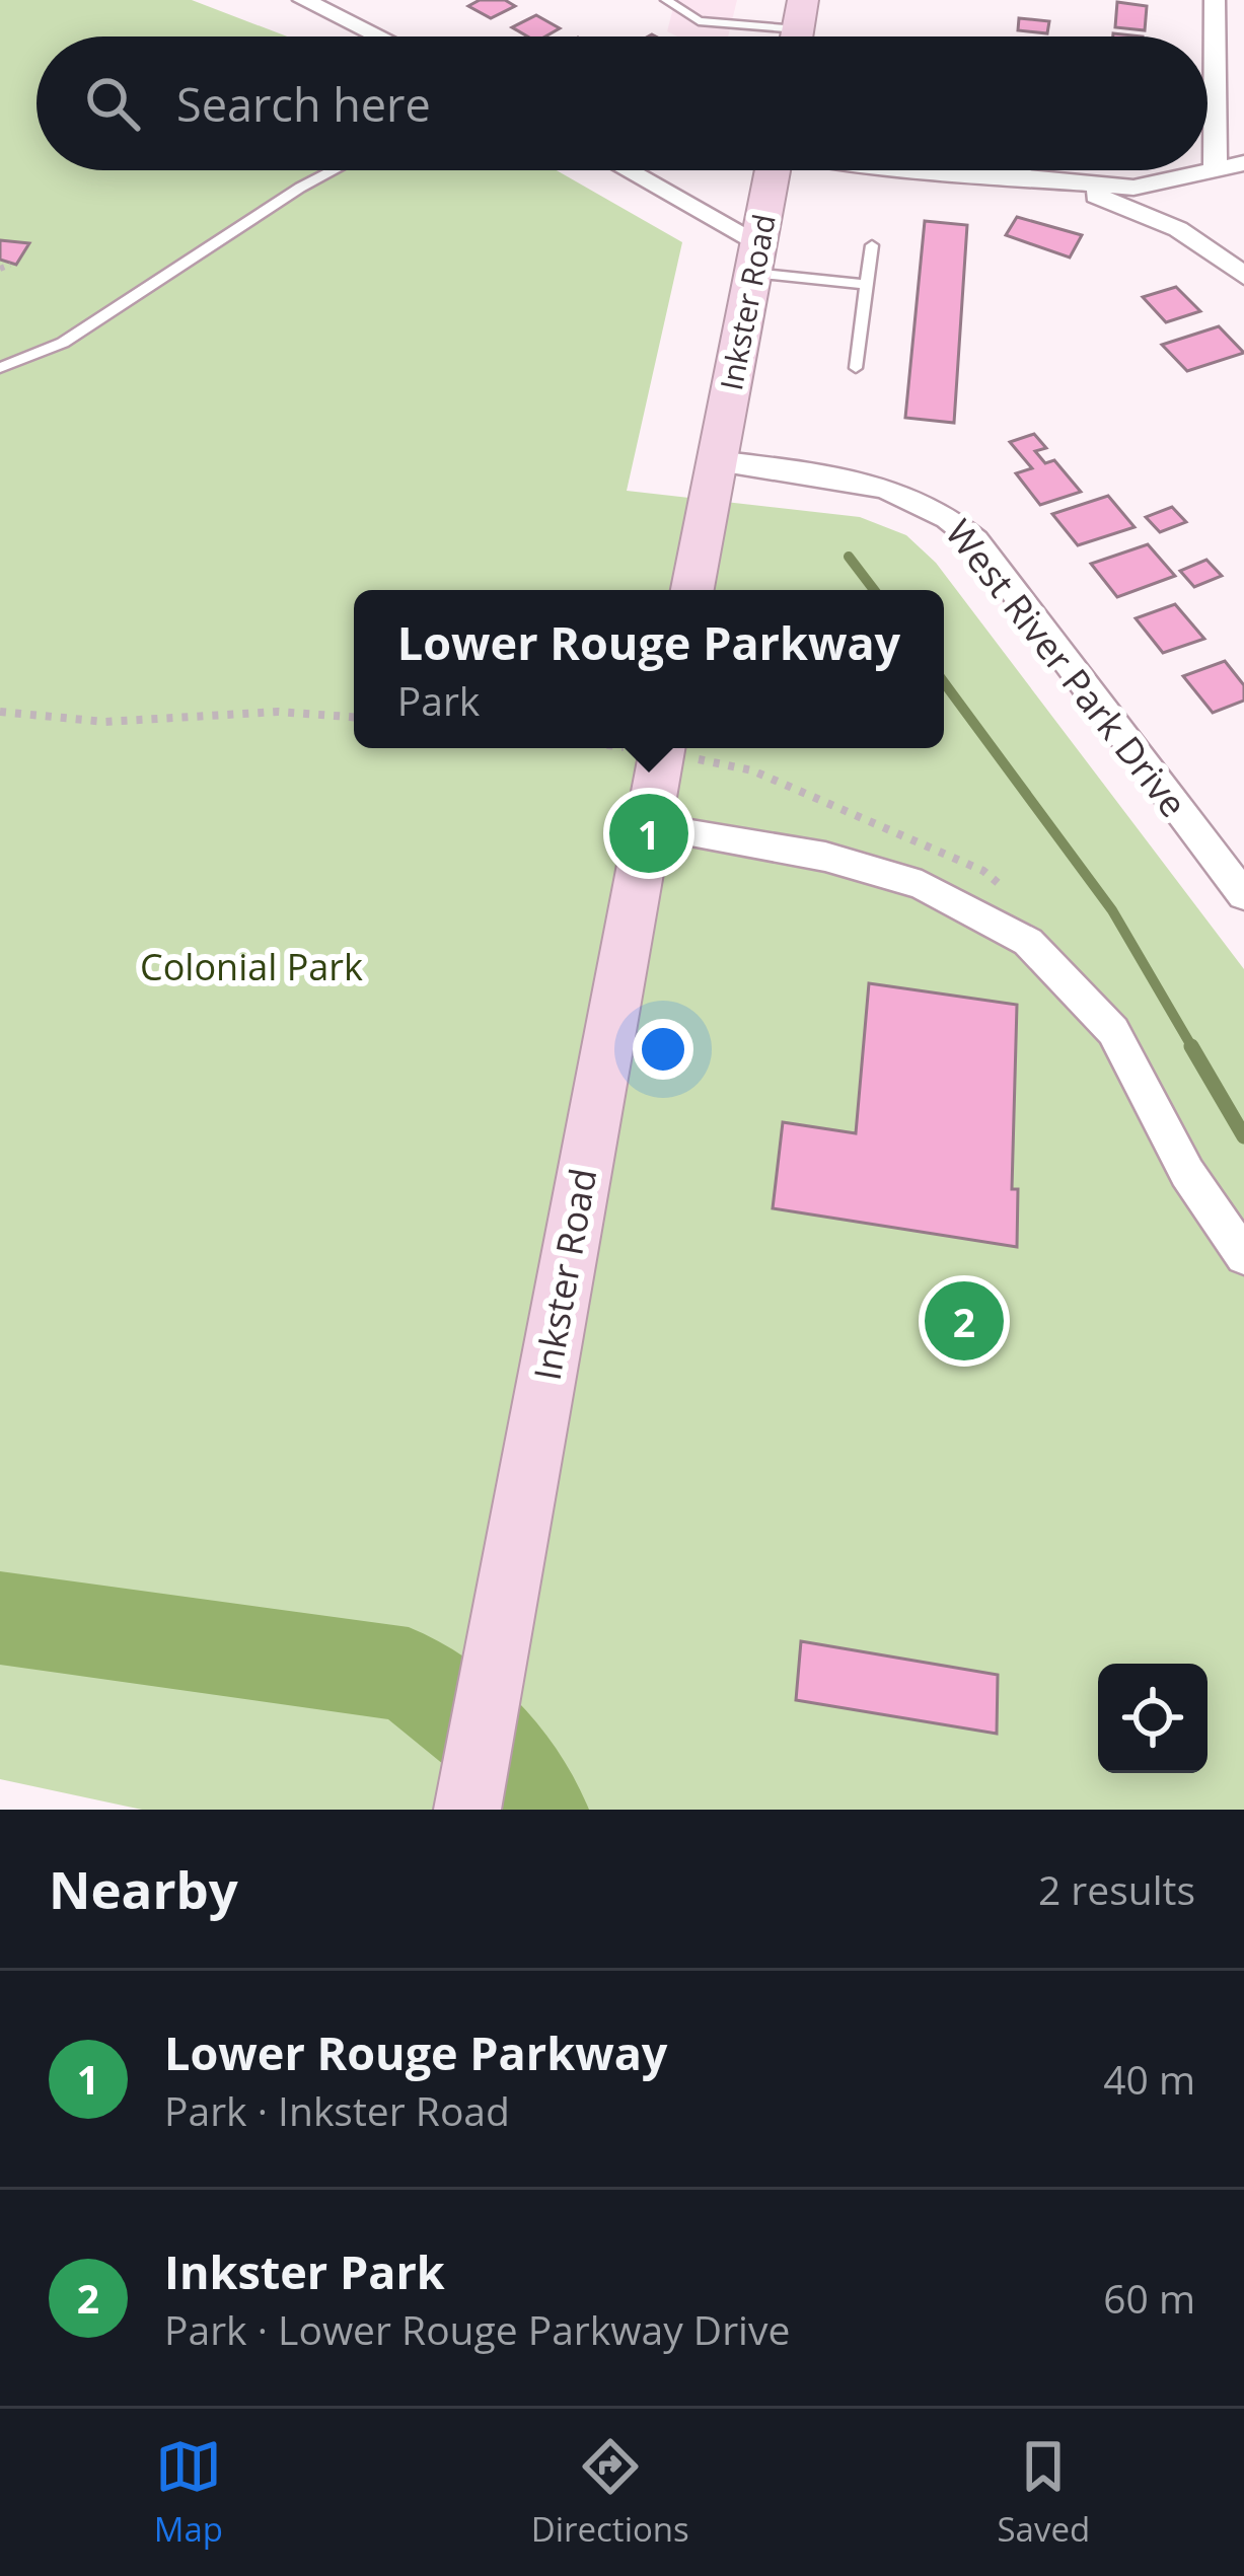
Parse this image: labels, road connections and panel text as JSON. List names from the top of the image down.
{
  "streets": {
    "main road": ["Inkster Road"],
    "street": ["West River Park Drive"]
  },
  "crossings": [
    ["Inkster Road", "West River Park Drive"]
  ],
  "parks": ["Colonial Park"],
  "page": {
    "search": "Search here",
    "popup": ["Lower Rouge Parkway", "Park"],
    "pins": ["1", "2"],
    "heading": ["Nearby", "2 results"],
    "list": [
      {
        "mark": "1",
        "name": "Lower Rouge Parkway",
        "note": "Park · Inkster Road",
        "value": "40 m"
      },
      {
        "mark": "2",
        "name": "Inkster Park",
        "note": "Park · Lower Rouge Parkway Drive",
        "value": "60 m"
      }
    ],
    "nav": ["Map", "Directions", "Saved"]
  }
}
